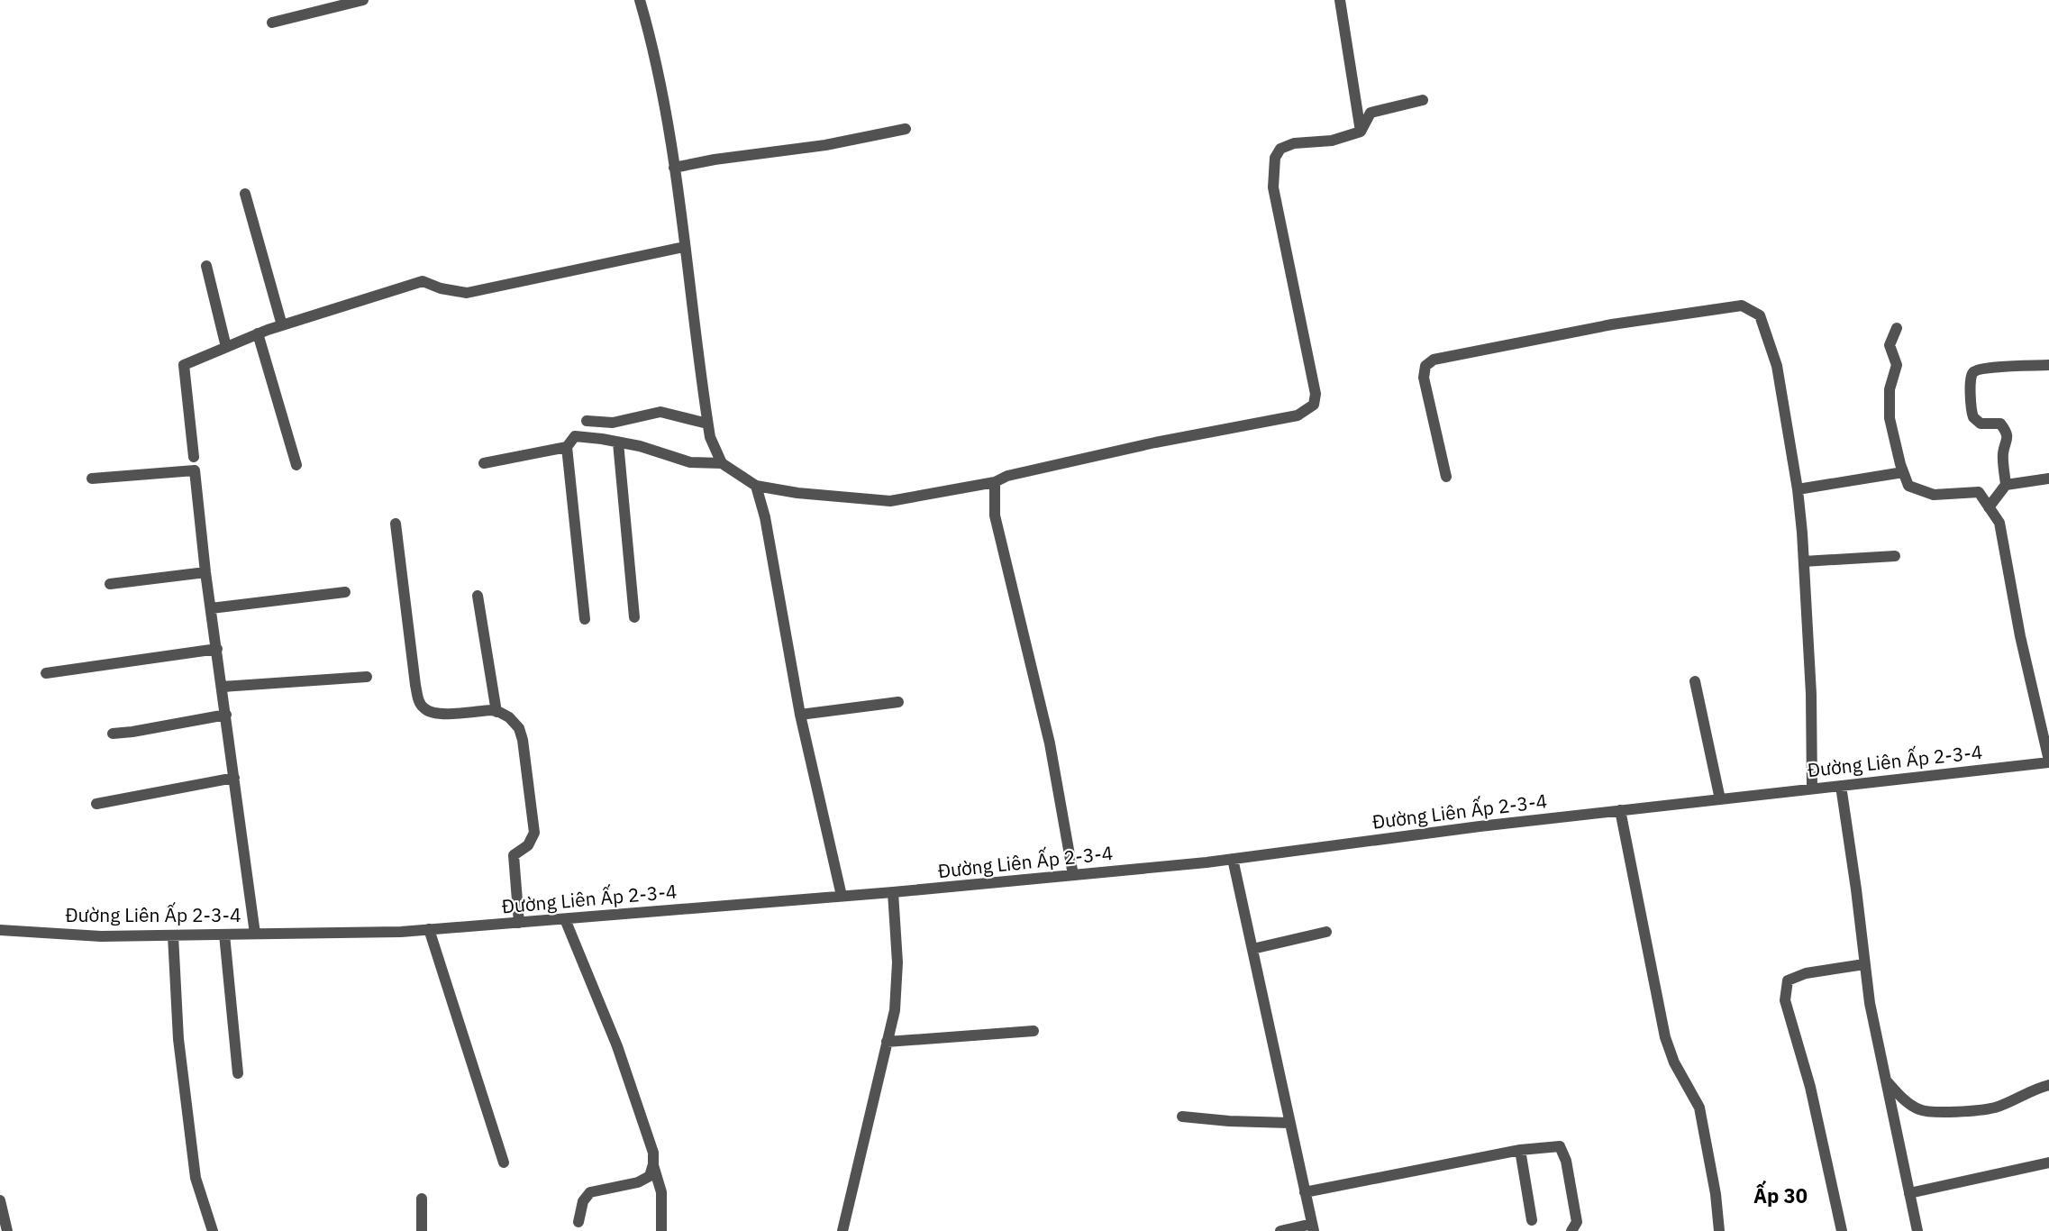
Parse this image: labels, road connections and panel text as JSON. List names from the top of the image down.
{
  "streets": {
    "street": ["Đường Liên Ấp 2-3-4"]
  },
  "districts": ["Ấp 30"]
}
